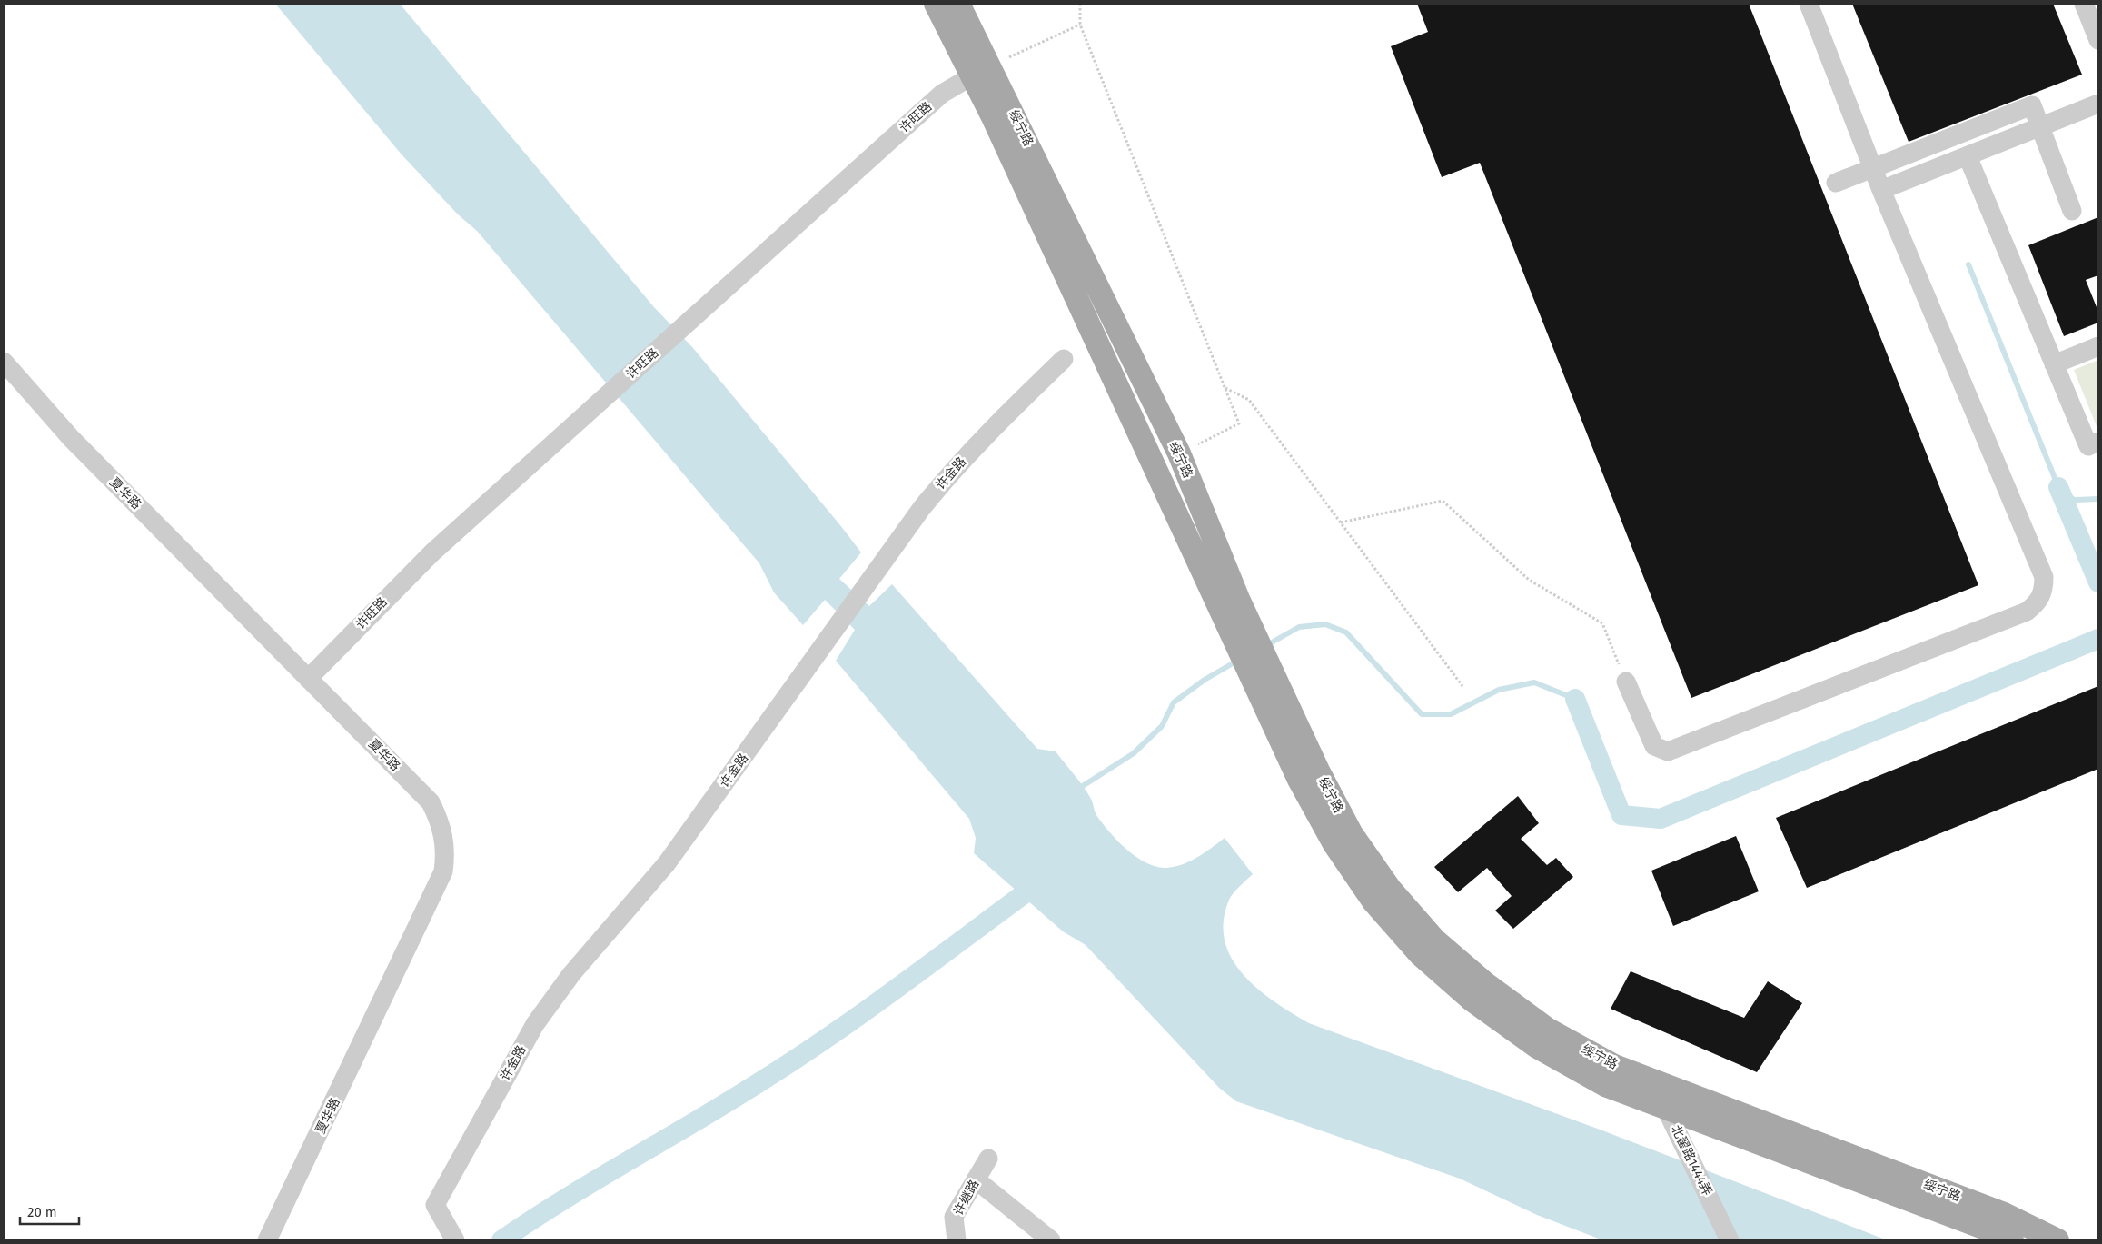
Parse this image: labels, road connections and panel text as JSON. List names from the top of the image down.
{
  "streets": {
    "main road": ["绥宁路"],
    "street": [
      "许旺路",
      "许金路",
      "夏华路",
      "北翟路1444弄",
      "许继路"
    ]
  },
  "crossings": [
    ["许旺路", "绥宁路"],
    ["许旺路", "夏华路"],
    ["绥宁路", "北翟路1444弄"]
  ],
  "scale_bar": "20 m"
}
